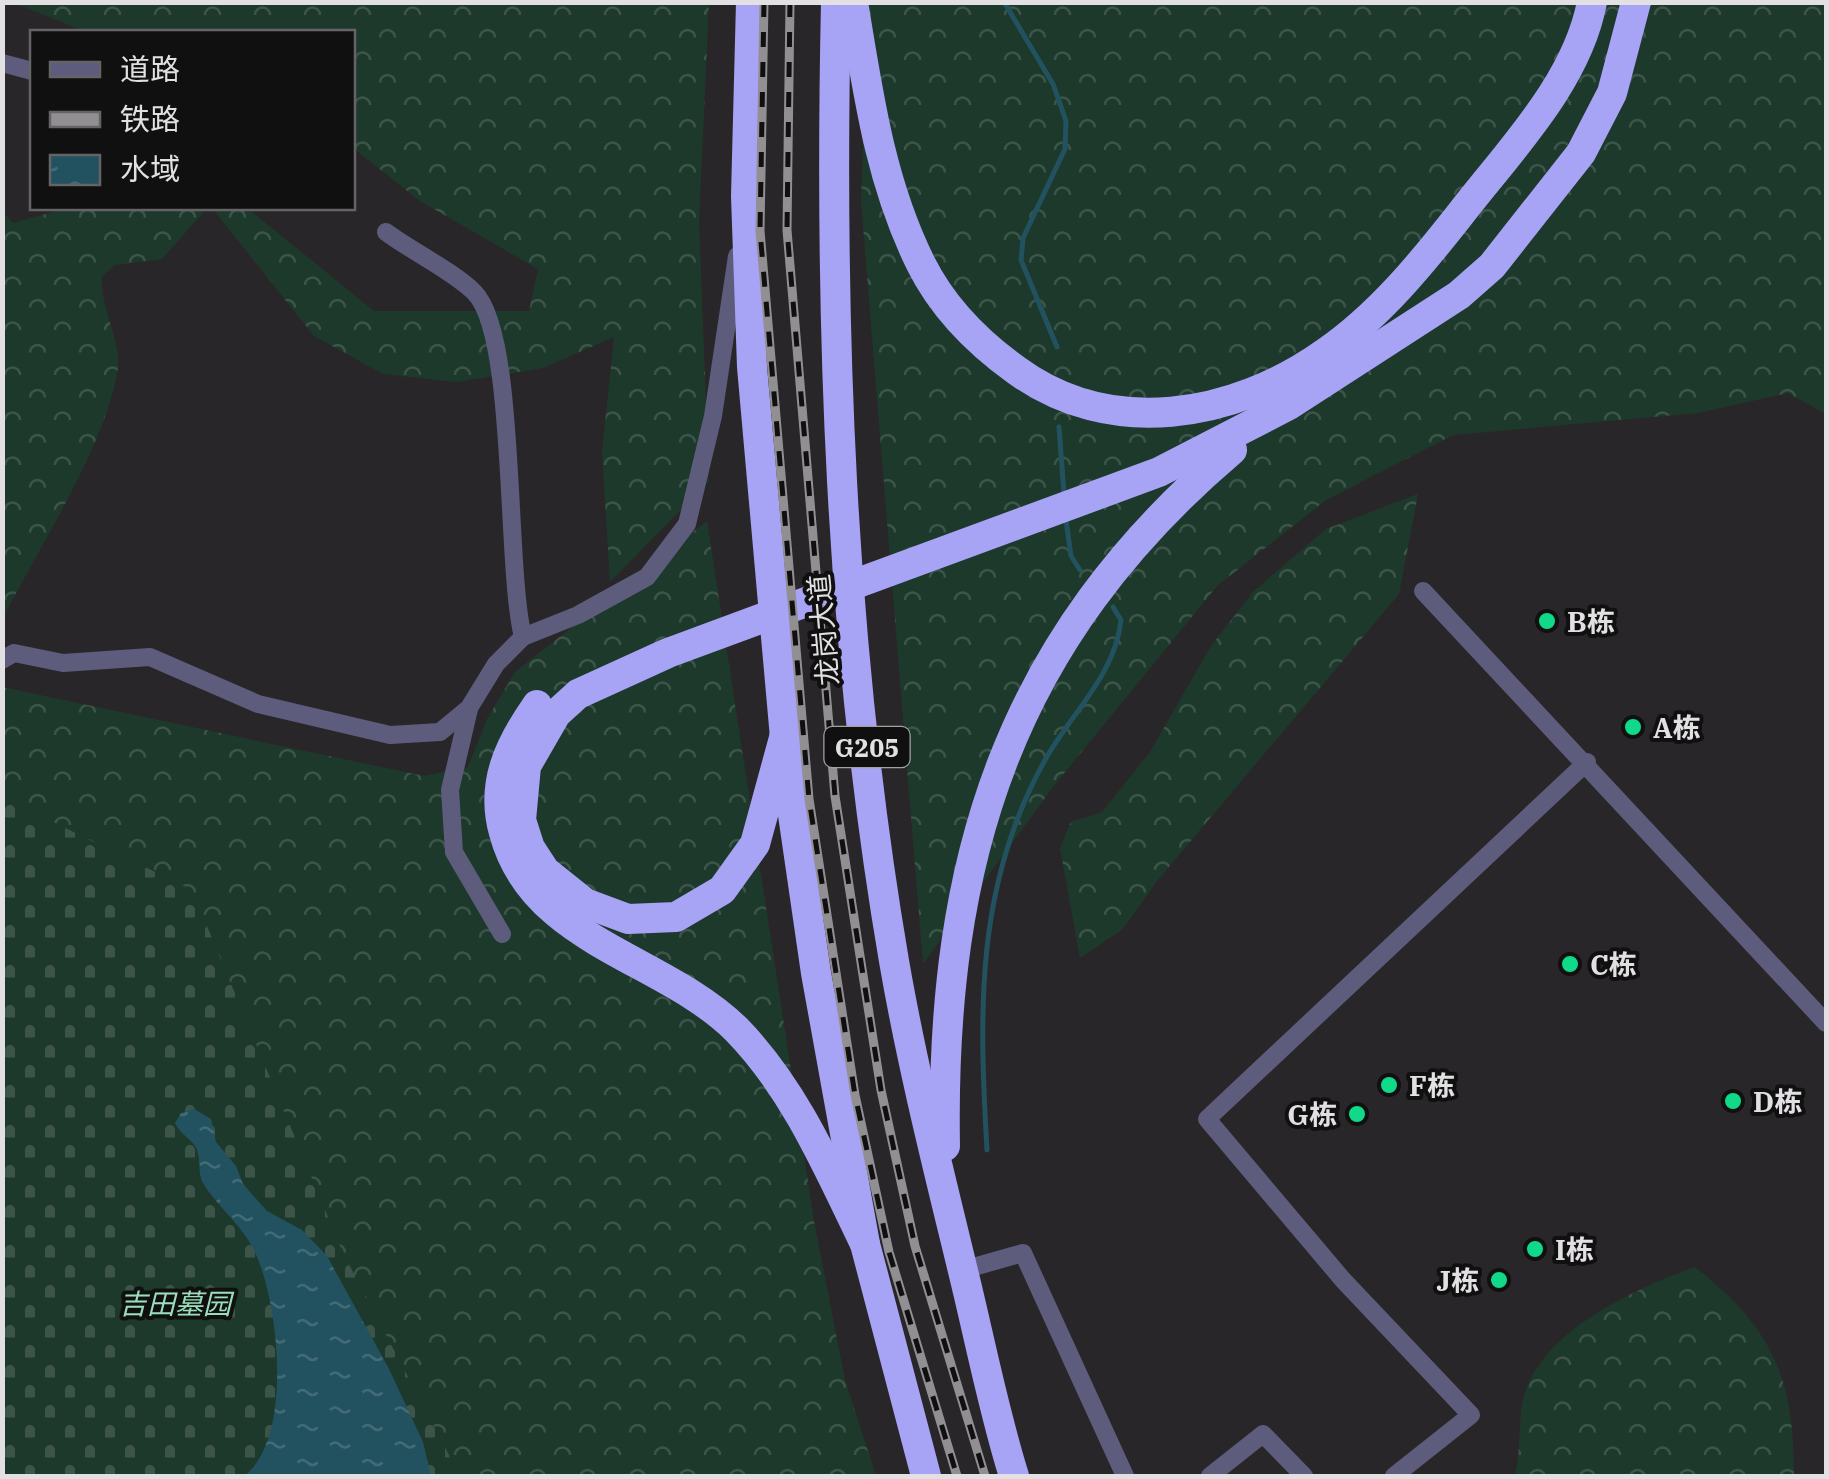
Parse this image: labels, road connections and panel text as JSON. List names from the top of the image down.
{
  "streets": {
    "highway": ["龙岗大道", "G205"]
  },
  "parks": ["吉田墓园"],
  "places": [
    "B栋",
    "A栋",
    "C栋",
    "F栋",
    "D栋",
    "G栋",
    "I栋",
    "J栋"
  ],
  "legend": ["道路", "铁路", "水域"]
}
